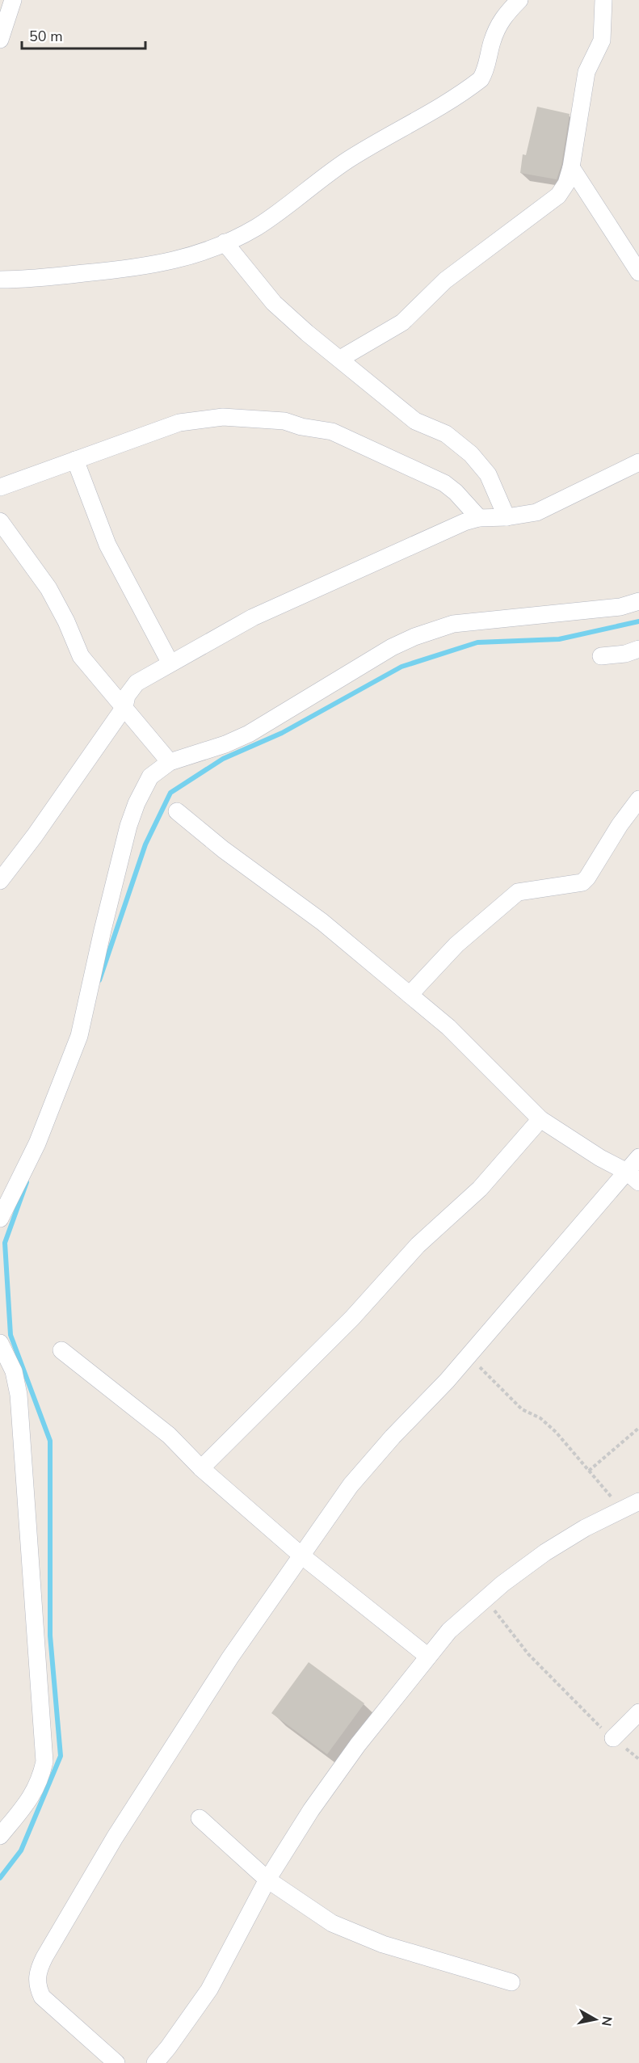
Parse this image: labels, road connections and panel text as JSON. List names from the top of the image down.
{
  "scale_bar": "50 m",
  "north": "right"
}
